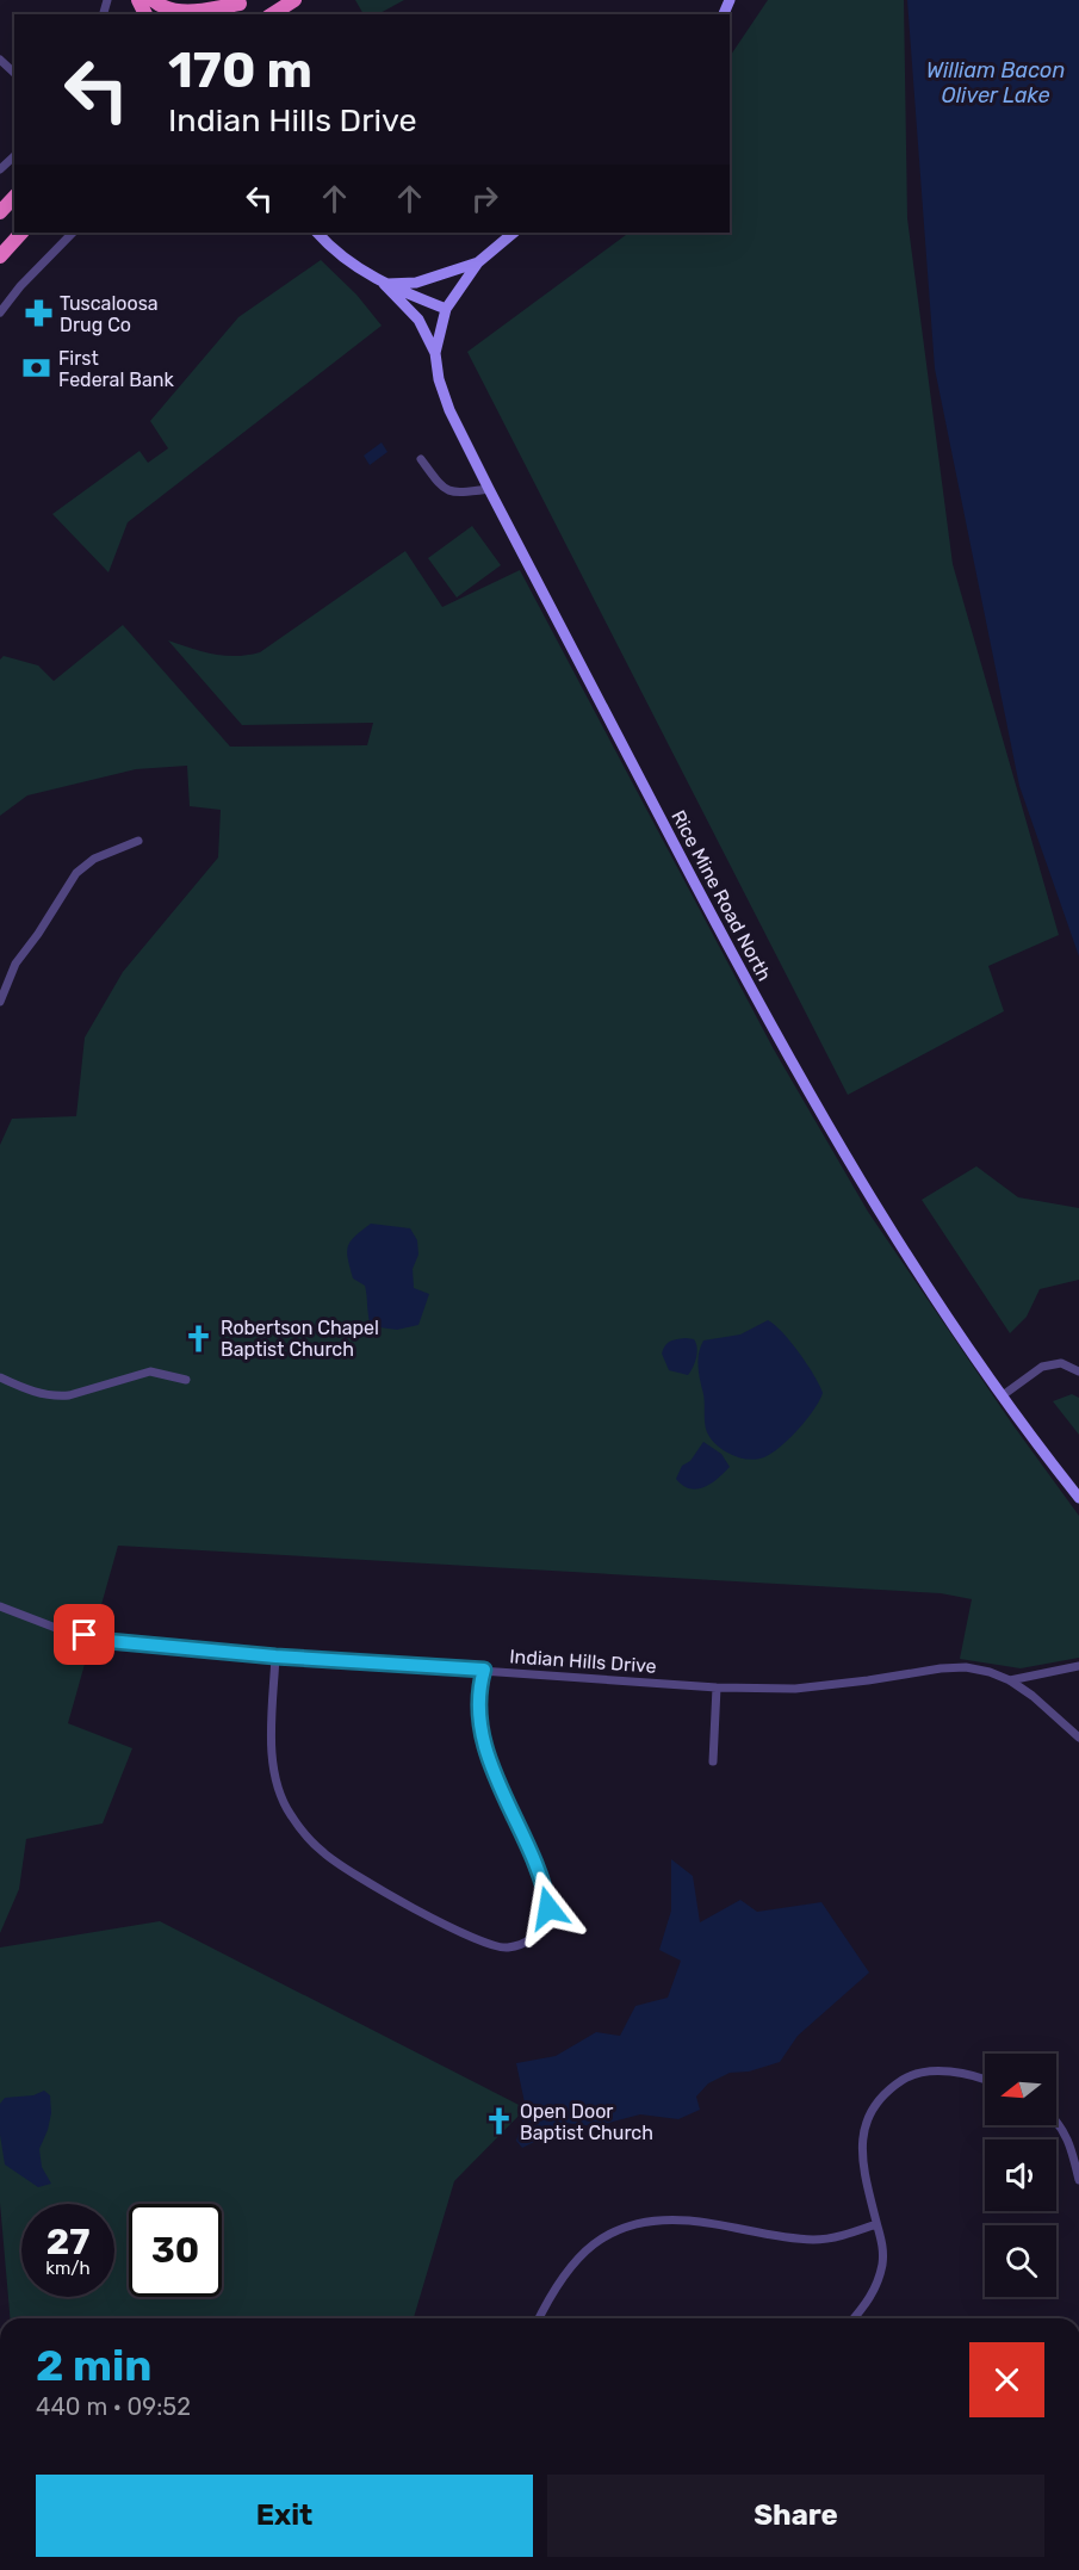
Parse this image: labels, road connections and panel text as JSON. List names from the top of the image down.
{
  "streets": {
    "main road": ["Rice Mine Road North"],
    "street": ["Indian Hills Drive"]
  },
  "water": ["William Bacon Oliver Lake"],
  "places": {
    "pharmacy": ["Tuscaloosa Drug Co"],
    "bank": ["First Federal Bank"],
    "church": ["Robertson Chapel Baptist Church", "Open Door Baptist Church"]
  },
  "north": "left",
  "page": {
    "turn": ["170 m", "Indian Hills Drive"],
    "speed": "27 km/h",
    "limit": "30",
    "heading": ["2 min", "440 m · 09:52"],
    "buttons": ["Exit", "Share"]
  }
}
